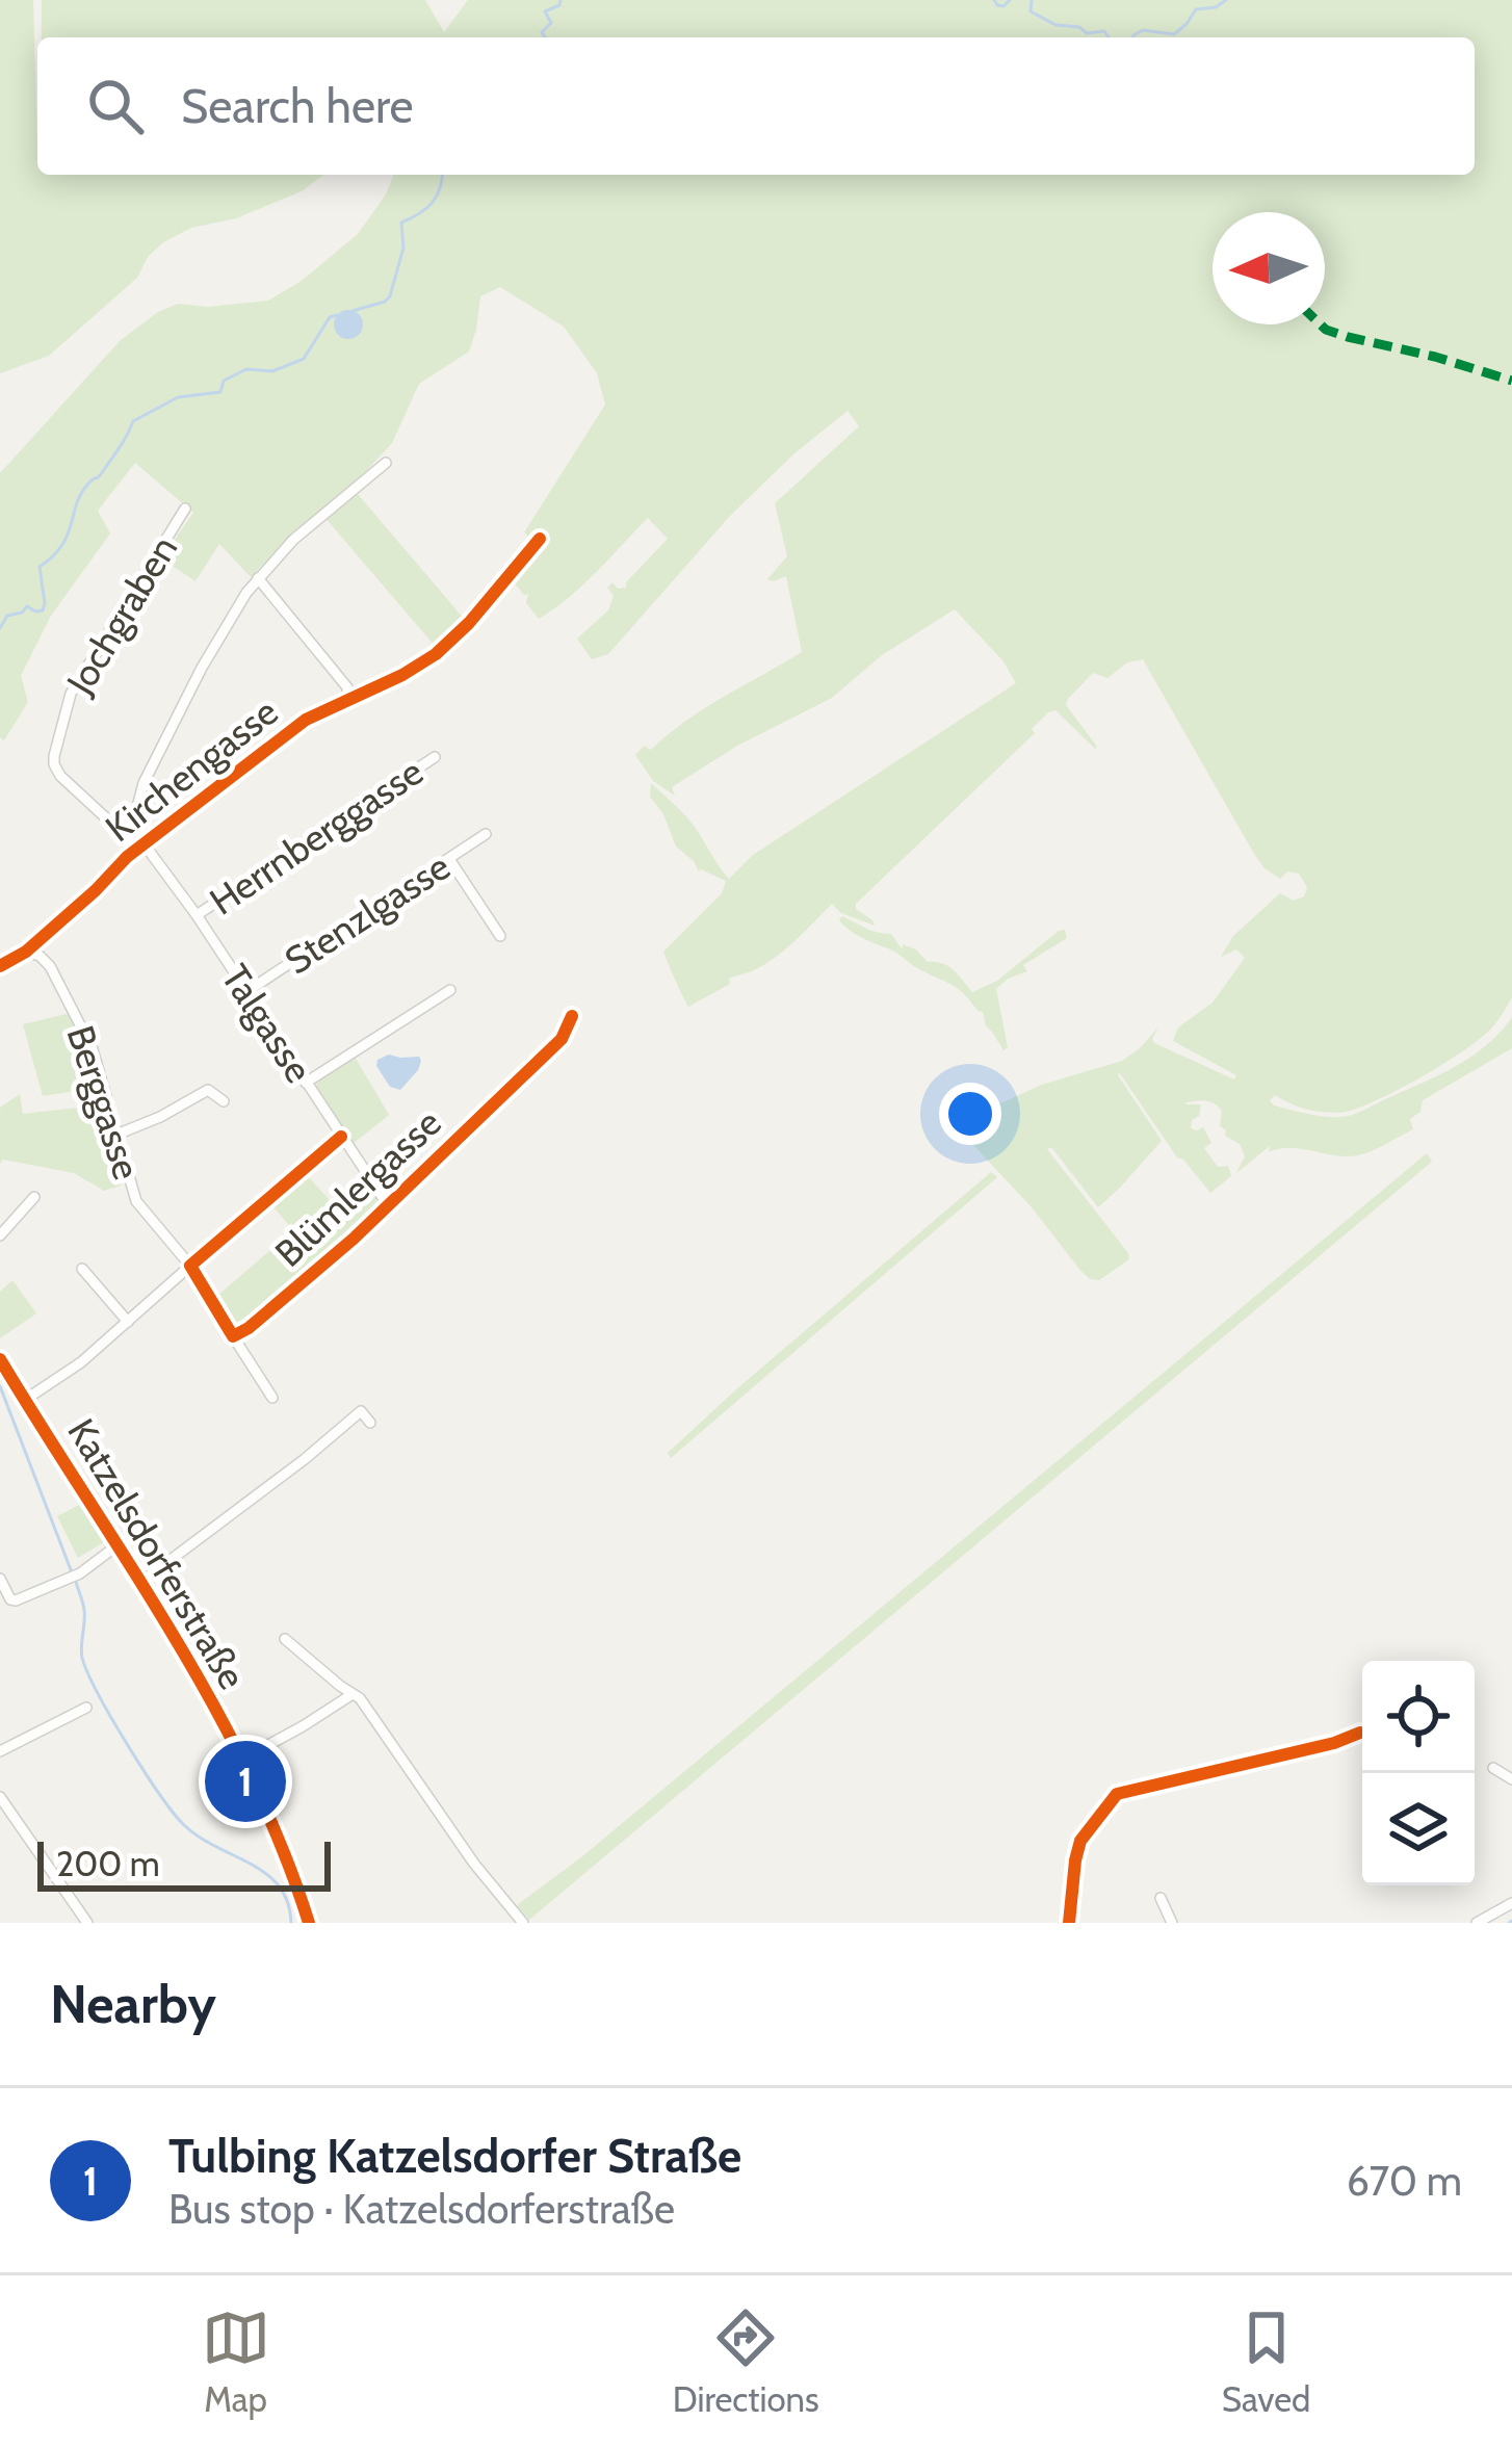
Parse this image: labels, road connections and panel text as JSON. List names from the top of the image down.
{
  "streets": {
    "street": [
      "Jochgraben",
      "Kirchengasse",
      "Herrnberggasse",
      "Stenzlgasse",
      "Talgasse",
      "Berggasse",
      "Blümlergasse",
      "Katzelsdorferstraße"
    ]
  },
  "crossings": [
    ["Kirchengasse", "Talgasse"],
    ["Kirchengasse", "Berggasse"],
    ["Herrnberggasse", "Talgasse"],
    ["Stenzlgasse", "Talgasse"],
    ["Talgasse", "Blümlergasse"]
  ],
  "scale_bar": "200 m",
  "north": "left",
  "page": {
    "search": "Search here",
    "pins": "1",
    "scale": "200 m",
    "heading": "Nearby",
    "list": [
      {
        "mark": "1",
        "name": "Tulbing Katzelsdorfer Straße",
        "note": "Bus stop · Katzelsdorferstraße",
        "value": "670 m"
      }
    ],
    "nav": ["Map", "Directions", "Saved"]
  }
}
